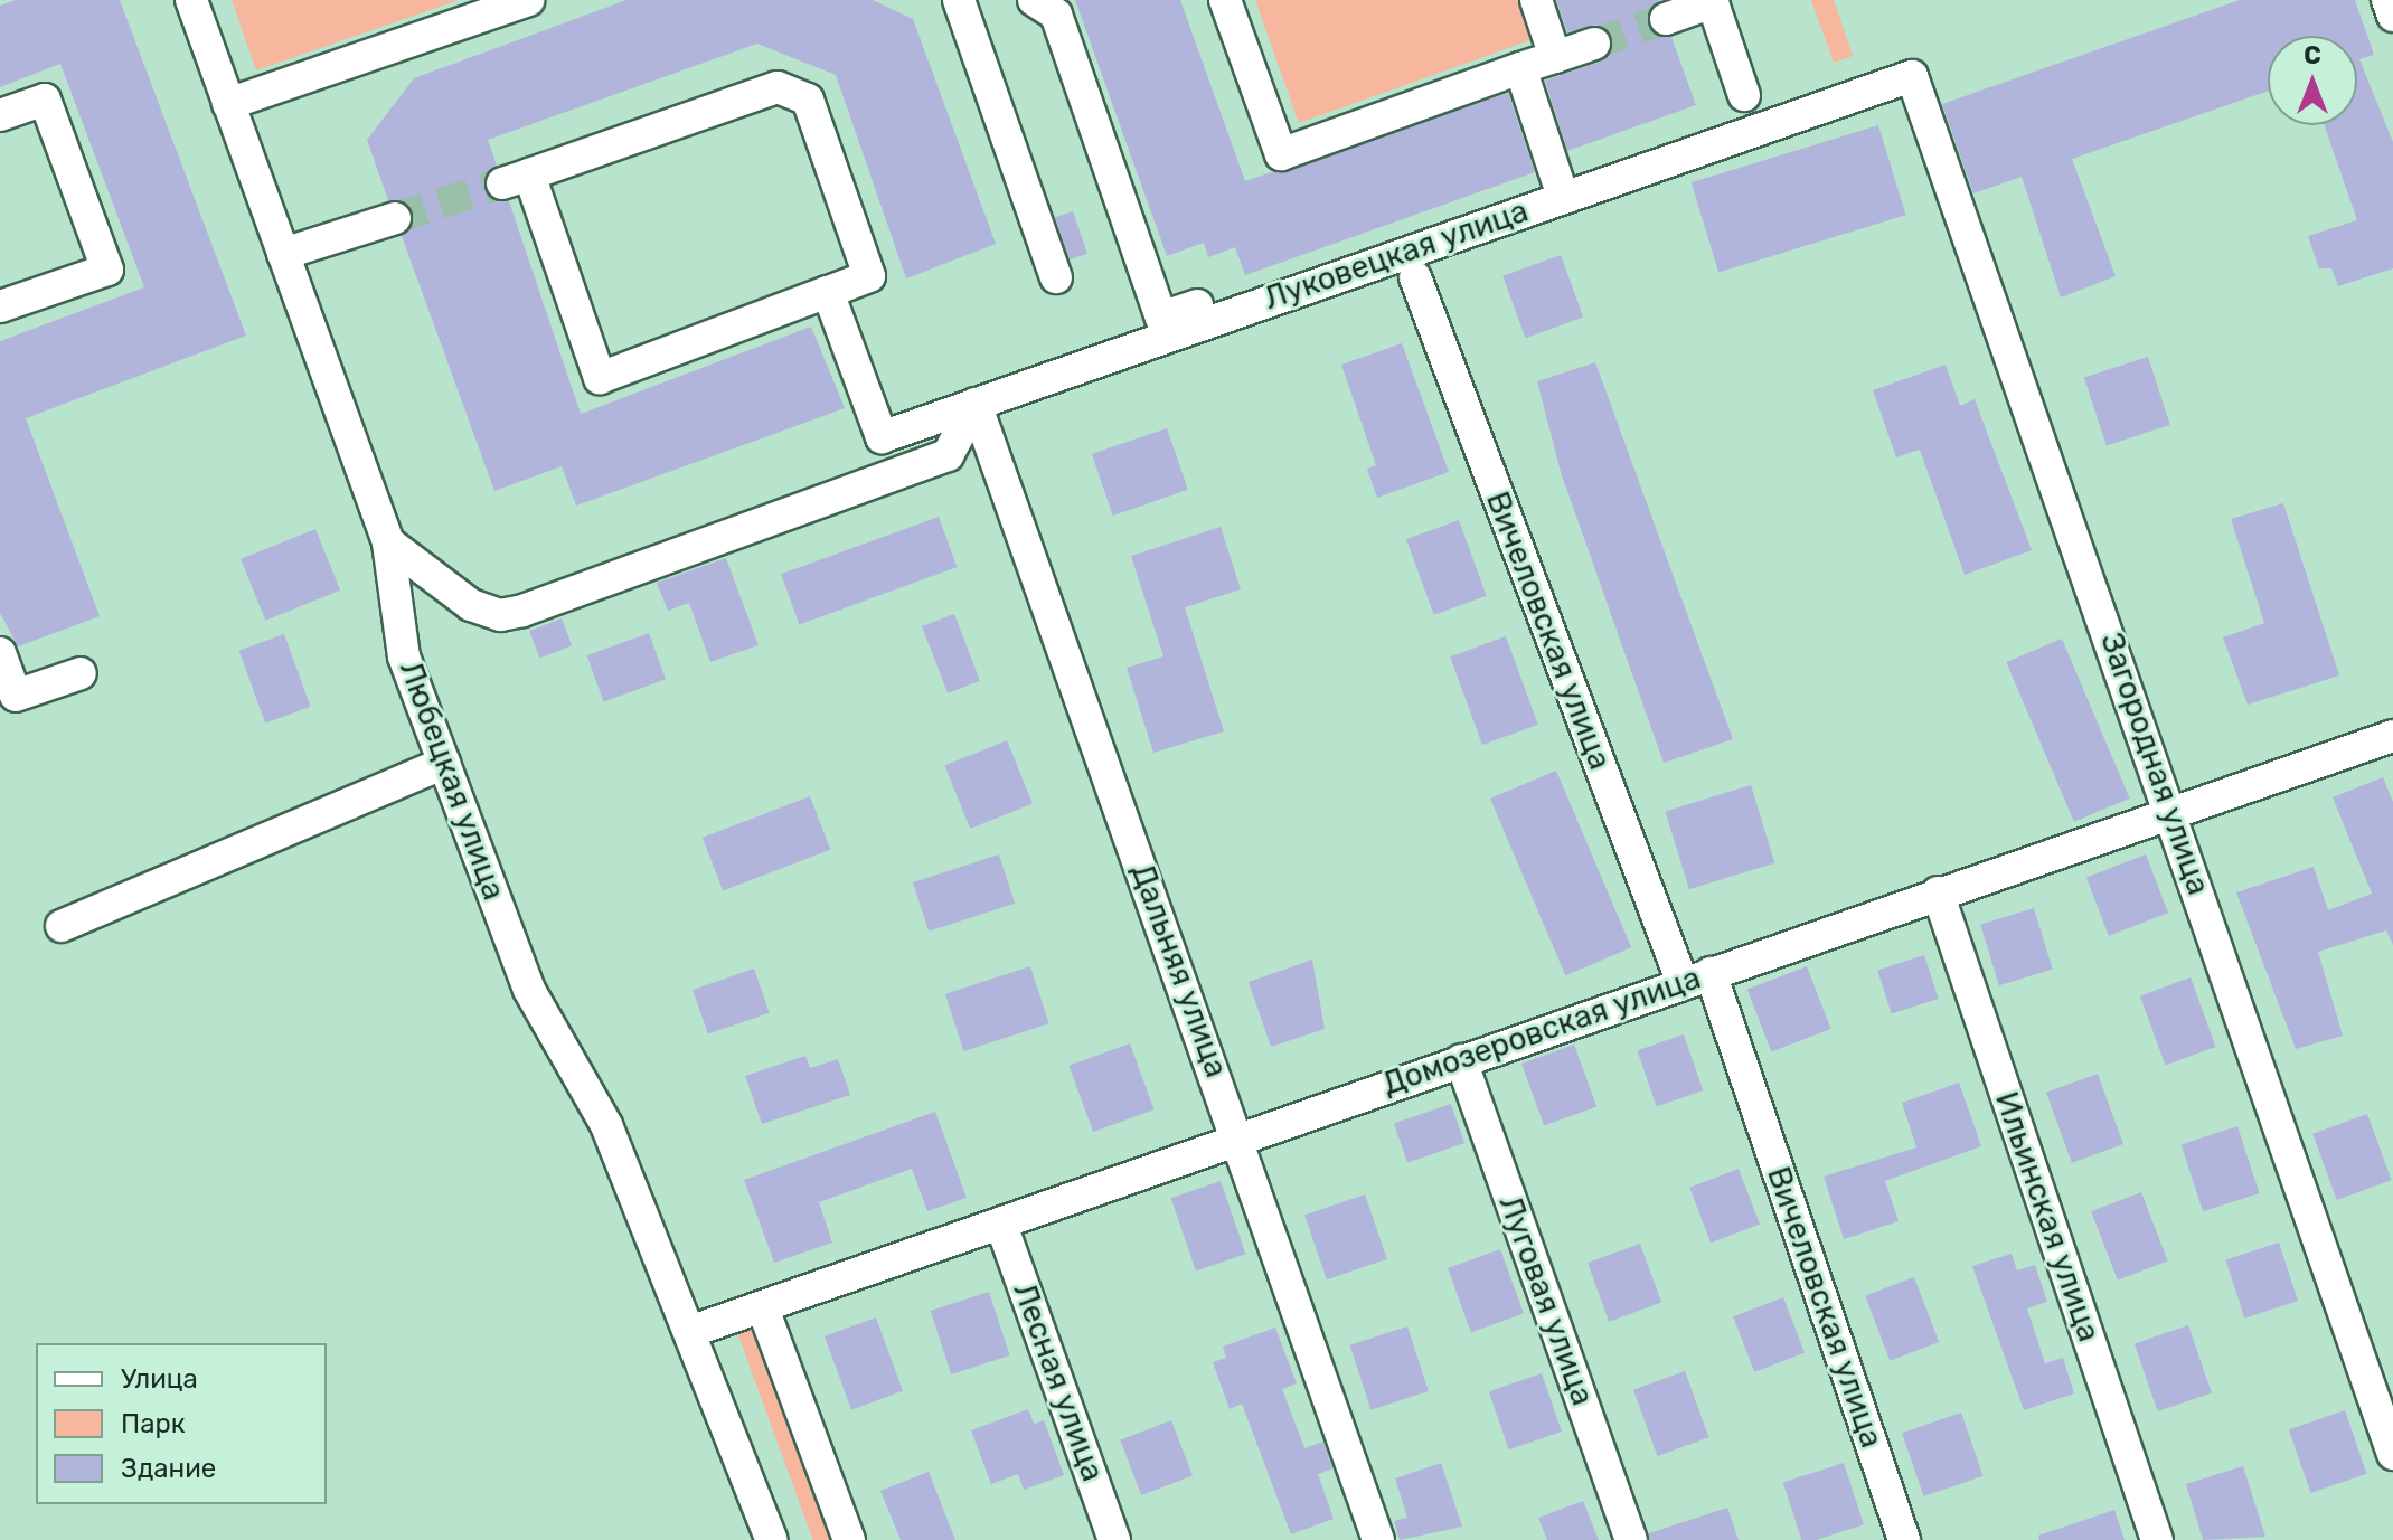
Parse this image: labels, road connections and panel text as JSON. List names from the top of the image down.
{
  "streets": {
    "street": [
      "Луковецкая улица",
      "Вичеловская улица",
      "Загородная улица",
      "Любецкая улица",
      "Дальняя улица",
      "Домозеровская улица",
      "Ильинская улица",
      "Луговая улица",
      "Лесная улица"
    ]
  },
  "crossings": [
    ["Луковецкая улица", "Загородная улица"],
    ["Луковецкая улица", "Дальняя улица"],
    ["Вичеловская улица", "Домозеровская улица"],
    ["Загородная улица", "Домозеровская улица"],
    ["Любецкая улица", "Домозеровская улица"],
    ["Дальняя улица", "Домозеровская улица"],
    ["Домозеровская улица", "Ильинская улица"],
    ["Домозеровская улица", "Луговая улица"],
    ["Домозеровская улица", "Лесная улица"]
  ],
  "legend": ["Улица", "Парк", "Здание"],
  "north": "top"
}
